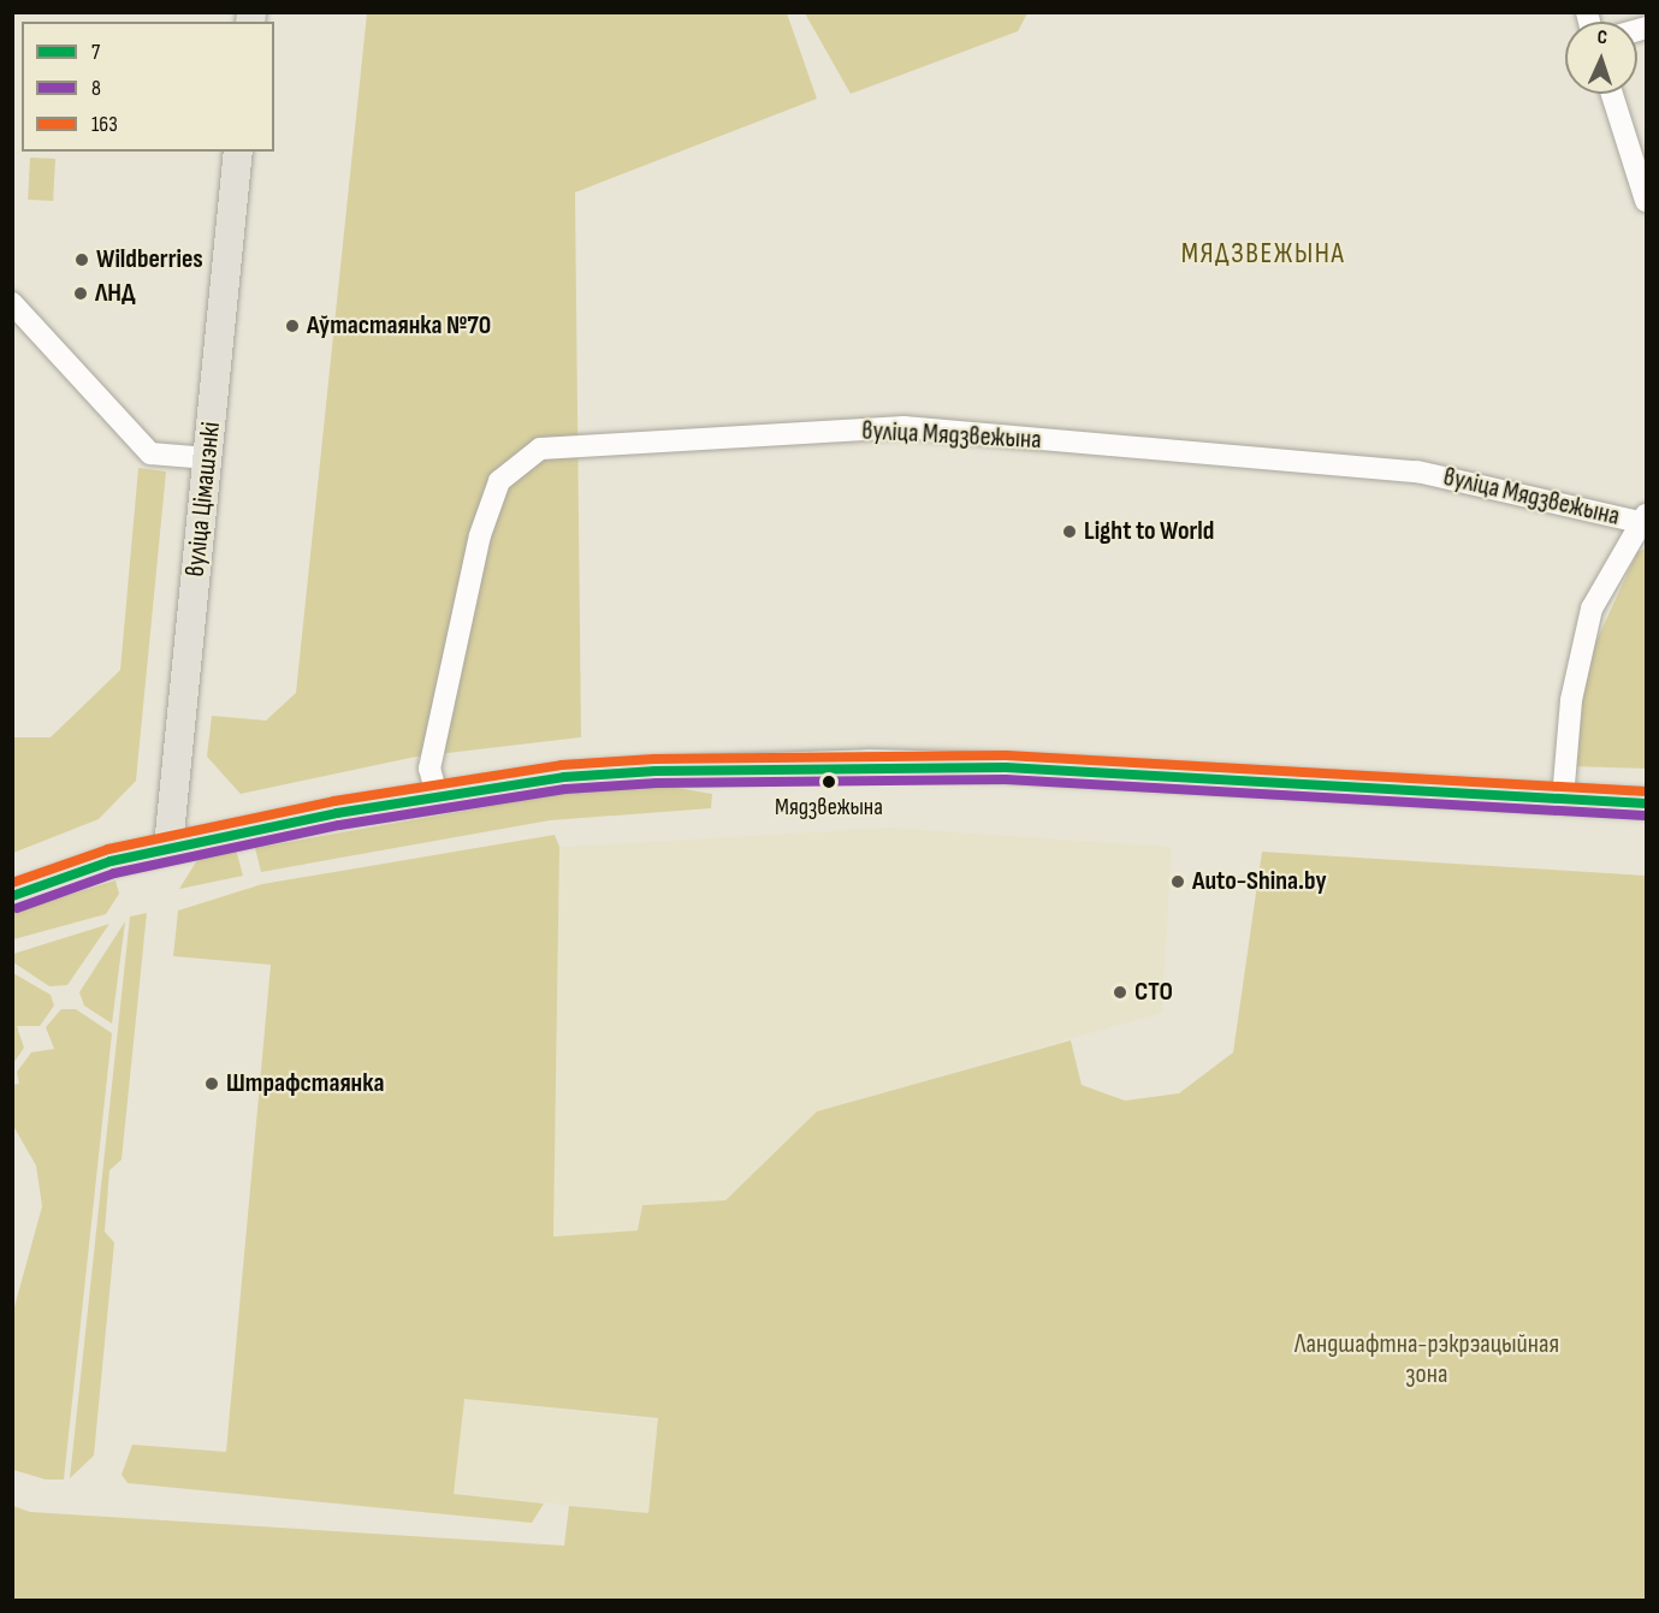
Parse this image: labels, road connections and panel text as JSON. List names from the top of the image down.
{
  "streets": {
    "main road": ["вуліца Цімашэнкі"],
    "street": ["вуліца Мядзвежына"]
  },
  "districts": ["МЯДЗВЕЖЫНА"],
  "parks": ["Ландшафтна-рэкрэацыйная зона"],
  "places": [
    "Wildberries",
    "ЛНД",
    "Аўтастаянка №70",
    "Light to World",
    "Мядзвежына",
    "Auto-Shina.by",
    "СТО",
    "Штрафстаянка"
  ],
  "lines": ["transit line 163", "transit line 7", "transit line 8"],
  "legend": ["7", "8", "163"],
  "north": "top"
}
